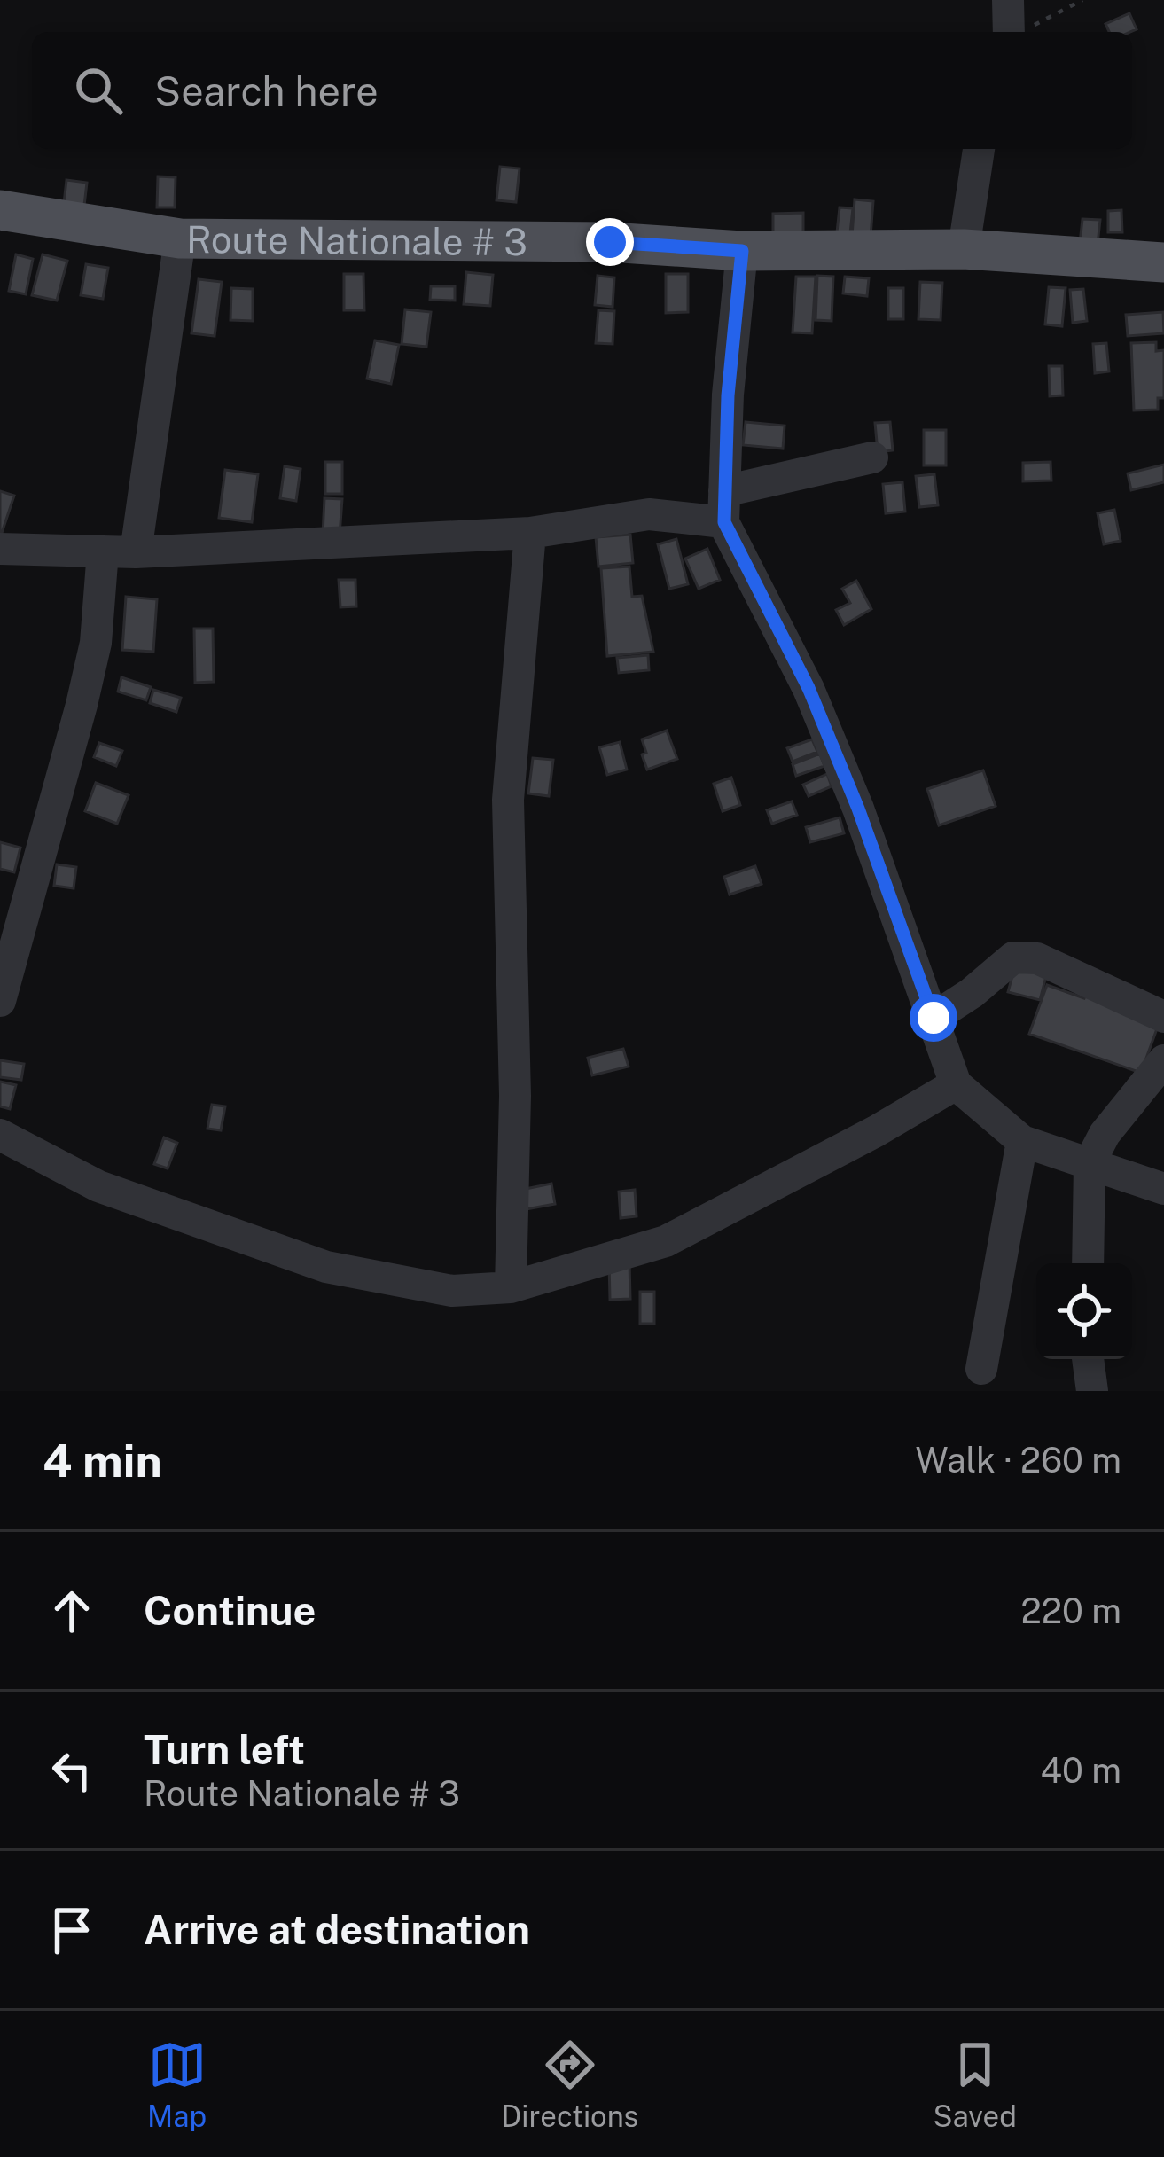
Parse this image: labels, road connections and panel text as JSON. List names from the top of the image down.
{
  "streets": {
    "main road": ["Route Nationale # 3"]
  },
  "page": {
    "search": "Search here",
    "heading": ["4 min", "Walk · 260 m"],
    "list": [
      ["Continue", "220 m"],
      ["Turn left", "Route Nationale # 3", "40 m"],
      "Arrive at destination"
    ],
    "nav": ["Map", "Directions", "Saved"]
  }
}
